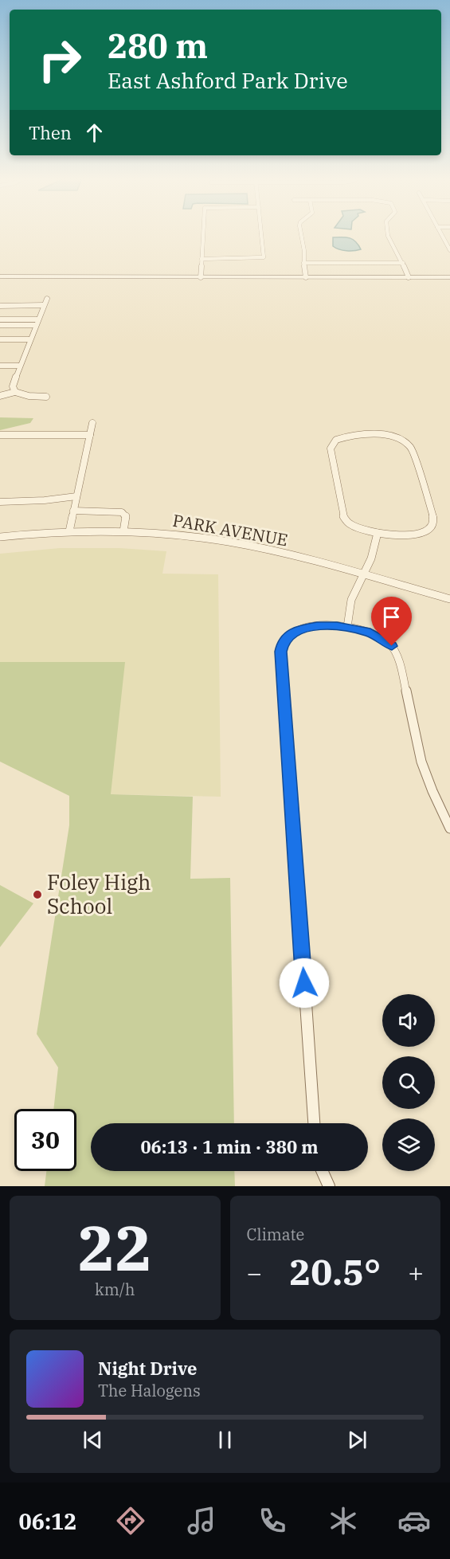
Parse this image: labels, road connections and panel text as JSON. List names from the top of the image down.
{
  "streets": {
    "street": ["PARK AVENUE"]
  },
  "places": ["Foley High School"],
  "page": {
    "turn": ["280 m", "East Ashford Park Drive"],
    "then": "Then",
    "limit": "30",
    "trip": "06:13 · 1 min · 380 m",
    "tile": [
      ["22", "km/h"],
      "Climate"
    ],
    "heat": ["−", "20.5°", "+"],
    "song": ["Night Drive", "The Halogens"],
    "tabs": "06:12"
  }
}
